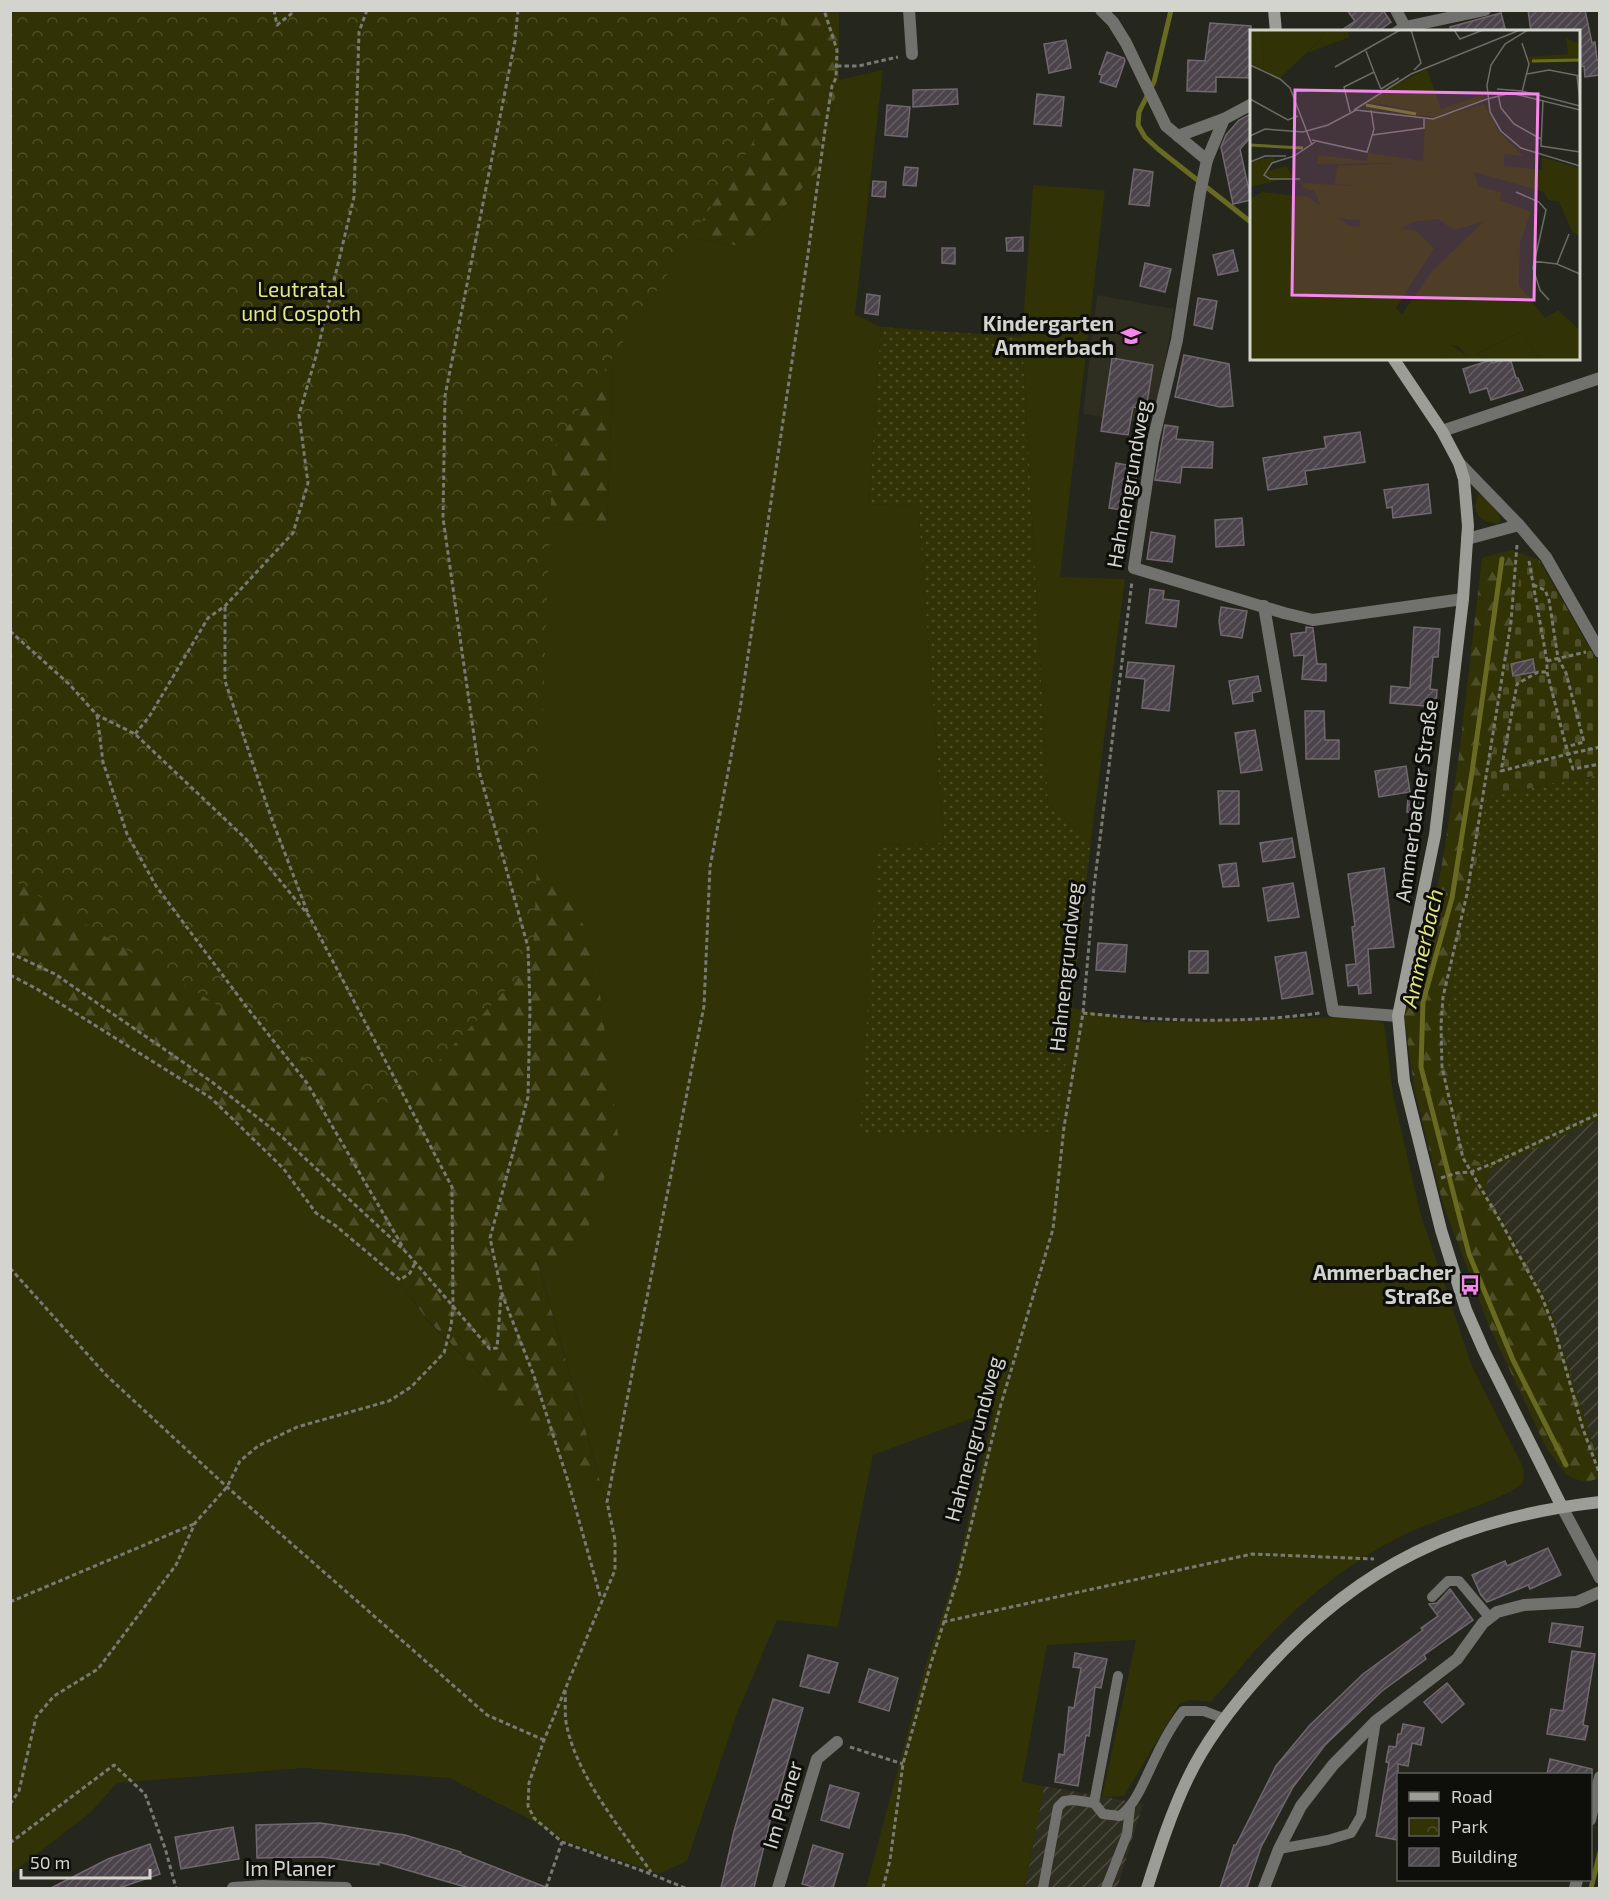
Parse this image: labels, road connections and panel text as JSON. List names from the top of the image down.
{
  "streets": {
    "main road": ["Ammerbacher Straße"],
    "street": ["Hahnengrundweg", "Im Planer"]
  },
  "water": ["Ammerbach"],
  "parks": ["Leutratal und Cospoth"],
  "places": {
    "school or university": ["Kindergarten Ammerbach"],
    "bus stop": ["Ammerbacher Straße"]
  },
  "legend": ["Road", "Park", "Building"],
  "scale_bar": "50 m"
}
